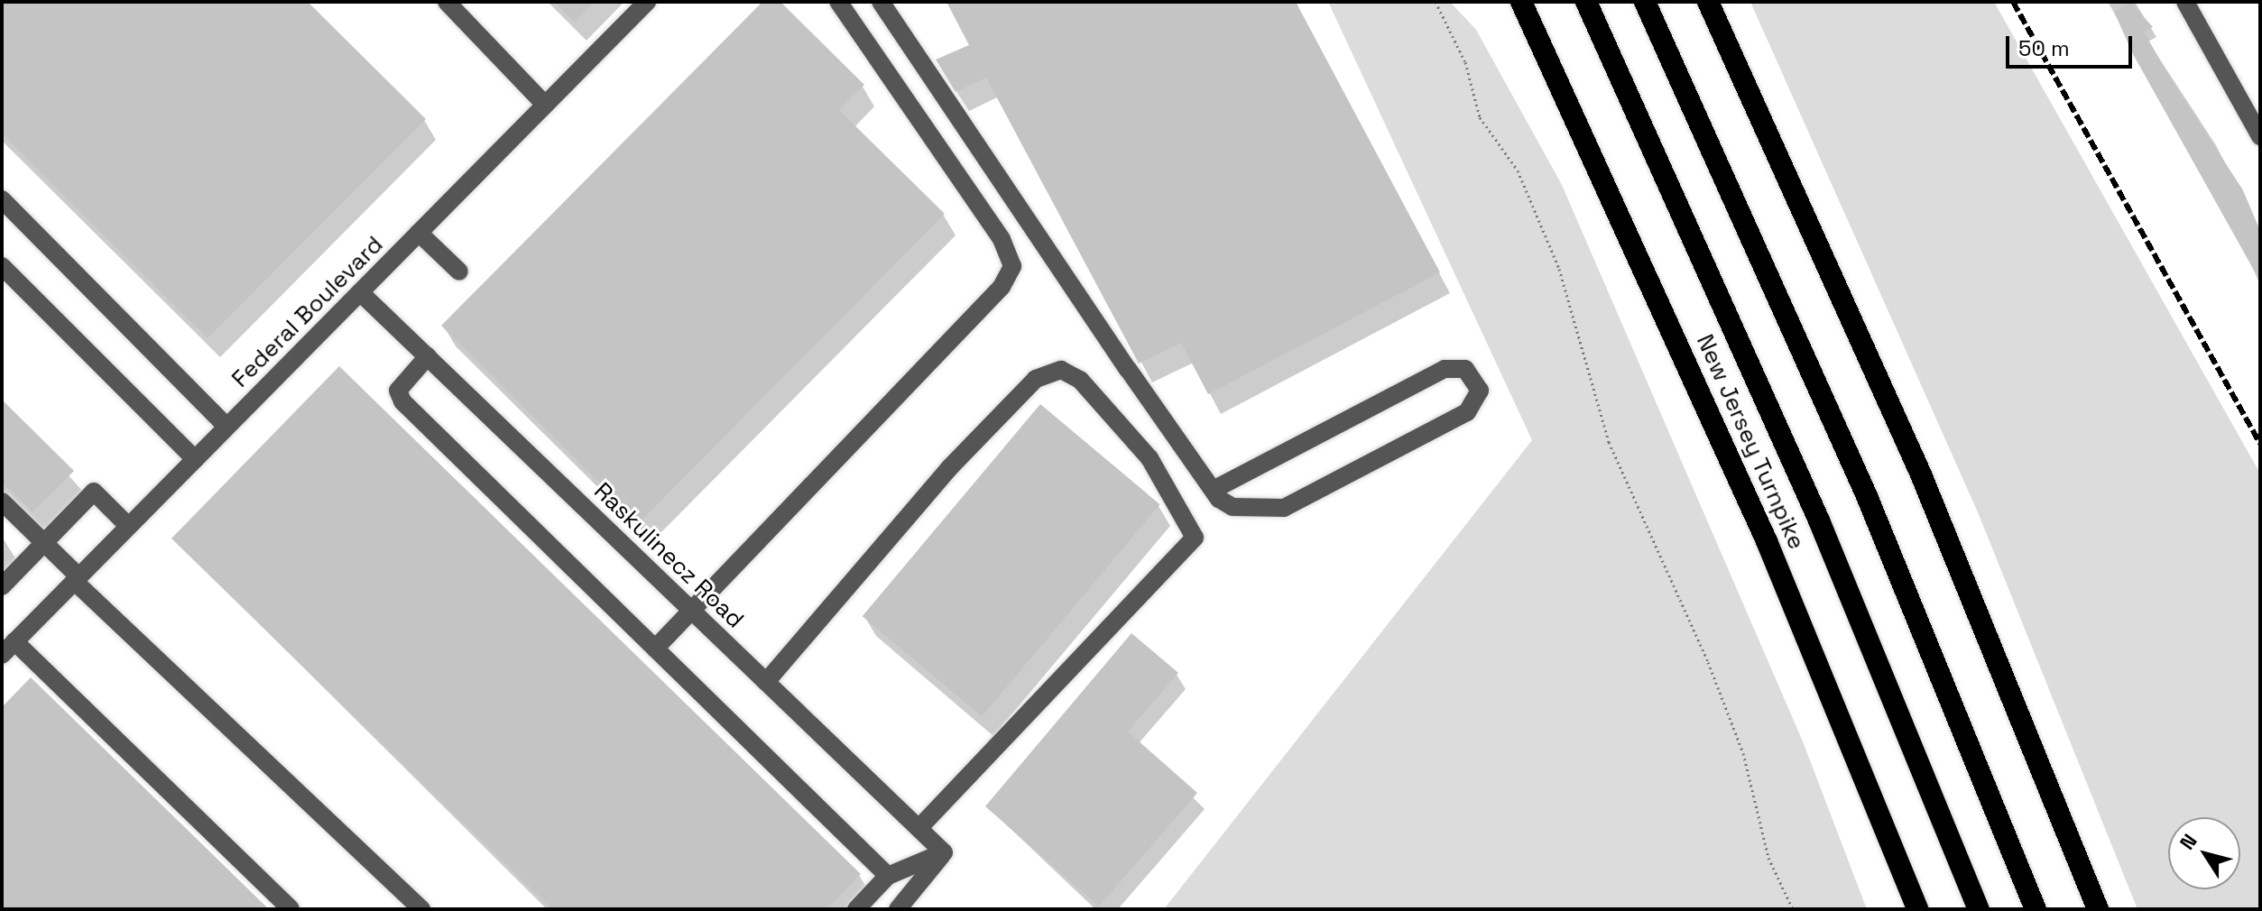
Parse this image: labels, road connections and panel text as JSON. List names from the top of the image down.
{
  "streets": {
    "highway": ["New Jersey Turnpike"],
    "street": ["Federal Boulevard", "Raskulinecz Road"]
  },
  "crossings": [
    ["Federal Boulevard", "Raskulinecz Road"]
  ],
  "scale_bar": "50 m",
  "north": "top left"
}
